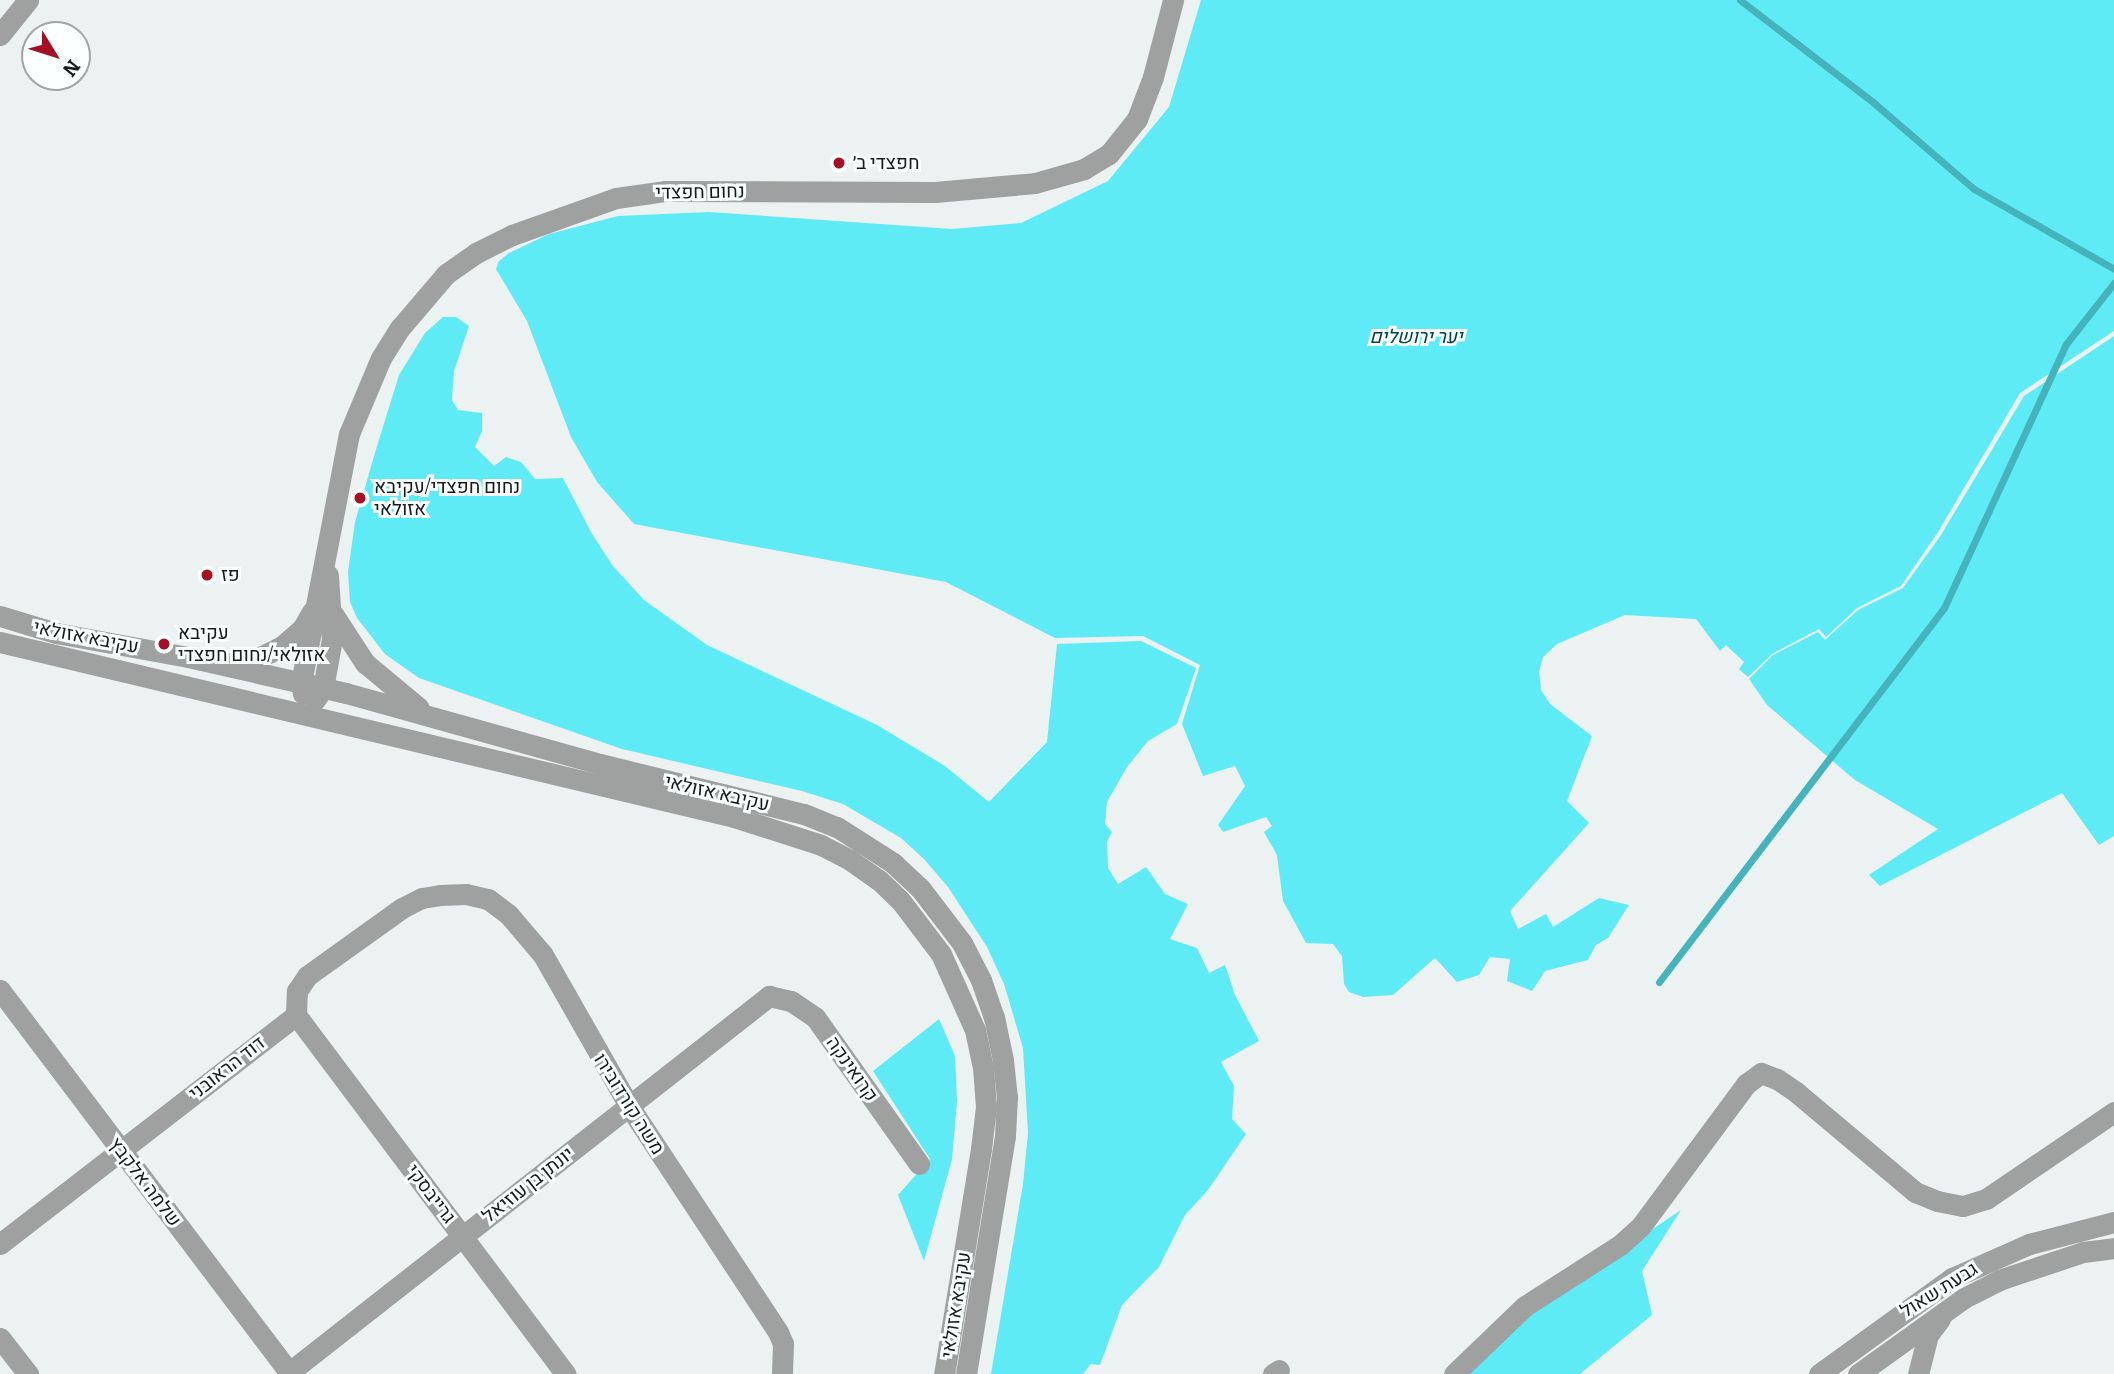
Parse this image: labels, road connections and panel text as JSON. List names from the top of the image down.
{
  "streets": {
    "street": [
      "נחום חפצדי",
      "עקיבא אזולאי",
      "דוד הראובני",
      "קרואינקה",
      "משה קורדובירו",
      "שלמה אלקבץ",
      "יונתן בן עוזיאל",
      "גרייבסקי",
      "גבעת שאול"
    ]
  },
  "crossings": [
    ["נחום חפצדי", "עקיבא אזולאי"],
    ["דוד הראובני", "משה קורדובירו"],
    ["דוד הראובני", "שלמה אלקבץ"],
    ["דוד הראובני", "גרייבסקי"],
    ["קרואינקה", "יונתן בן עוזיאל"],
    ["משה קורדובירו", "יונתן בן עוזיאל"],
    ["משה קורדובירו", "גרייבסקי"],
    ["שלמה אלקבץ", "יונתן בן עוזיאל"],
    ["יונתן בן עוזיאל", "גרייבסקי"]
  ],
  "parks": ["יער ירושלים"],
  "places": [
    "חפצדי ב׳",
    "נחום חפצדי/עקיבא אזולאי",
    "פז",
    "עקיבא אזולאי/נחום חפצדי"
  ],
  "north": "bottom right"
}
